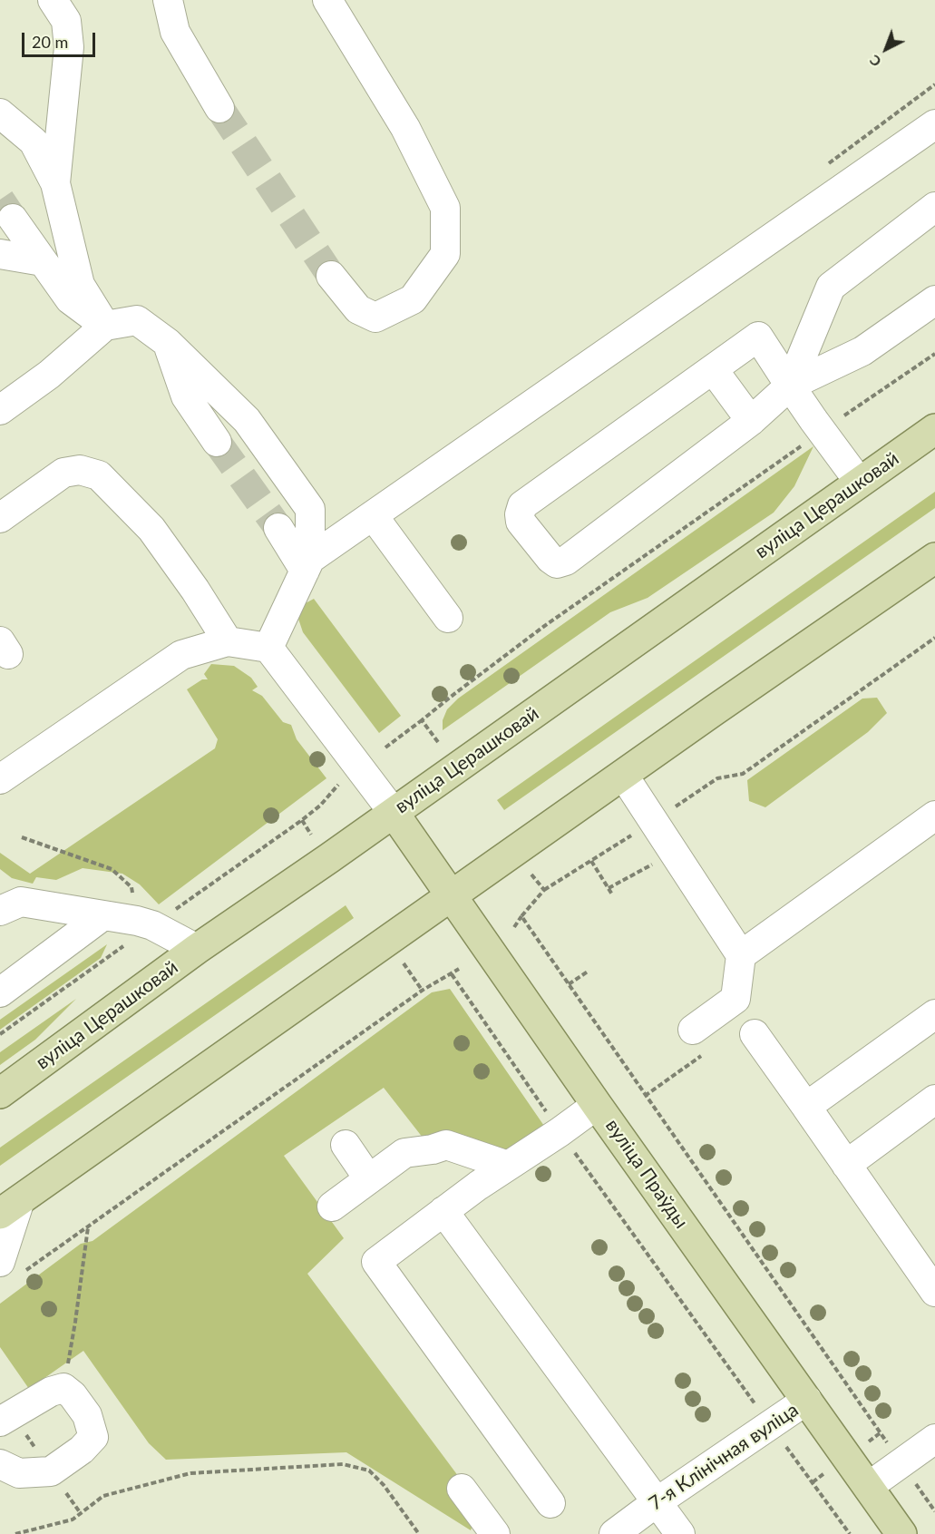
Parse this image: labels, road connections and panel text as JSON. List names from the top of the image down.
{
  "streets": {
    "main road": ["вуліца Церашковай", "вуліца Праўды"],
    "street": ["7-я Клінічная вуліца"]
  },
  "crossings": [
    ["вуліца Церашковай", "вуліца Праўды"],
    ["вуліца Праўды", "7-я Клінічная вуліца"]
  ],
  "scale_bar": "20 m",
  "north": "bottom left"
}
